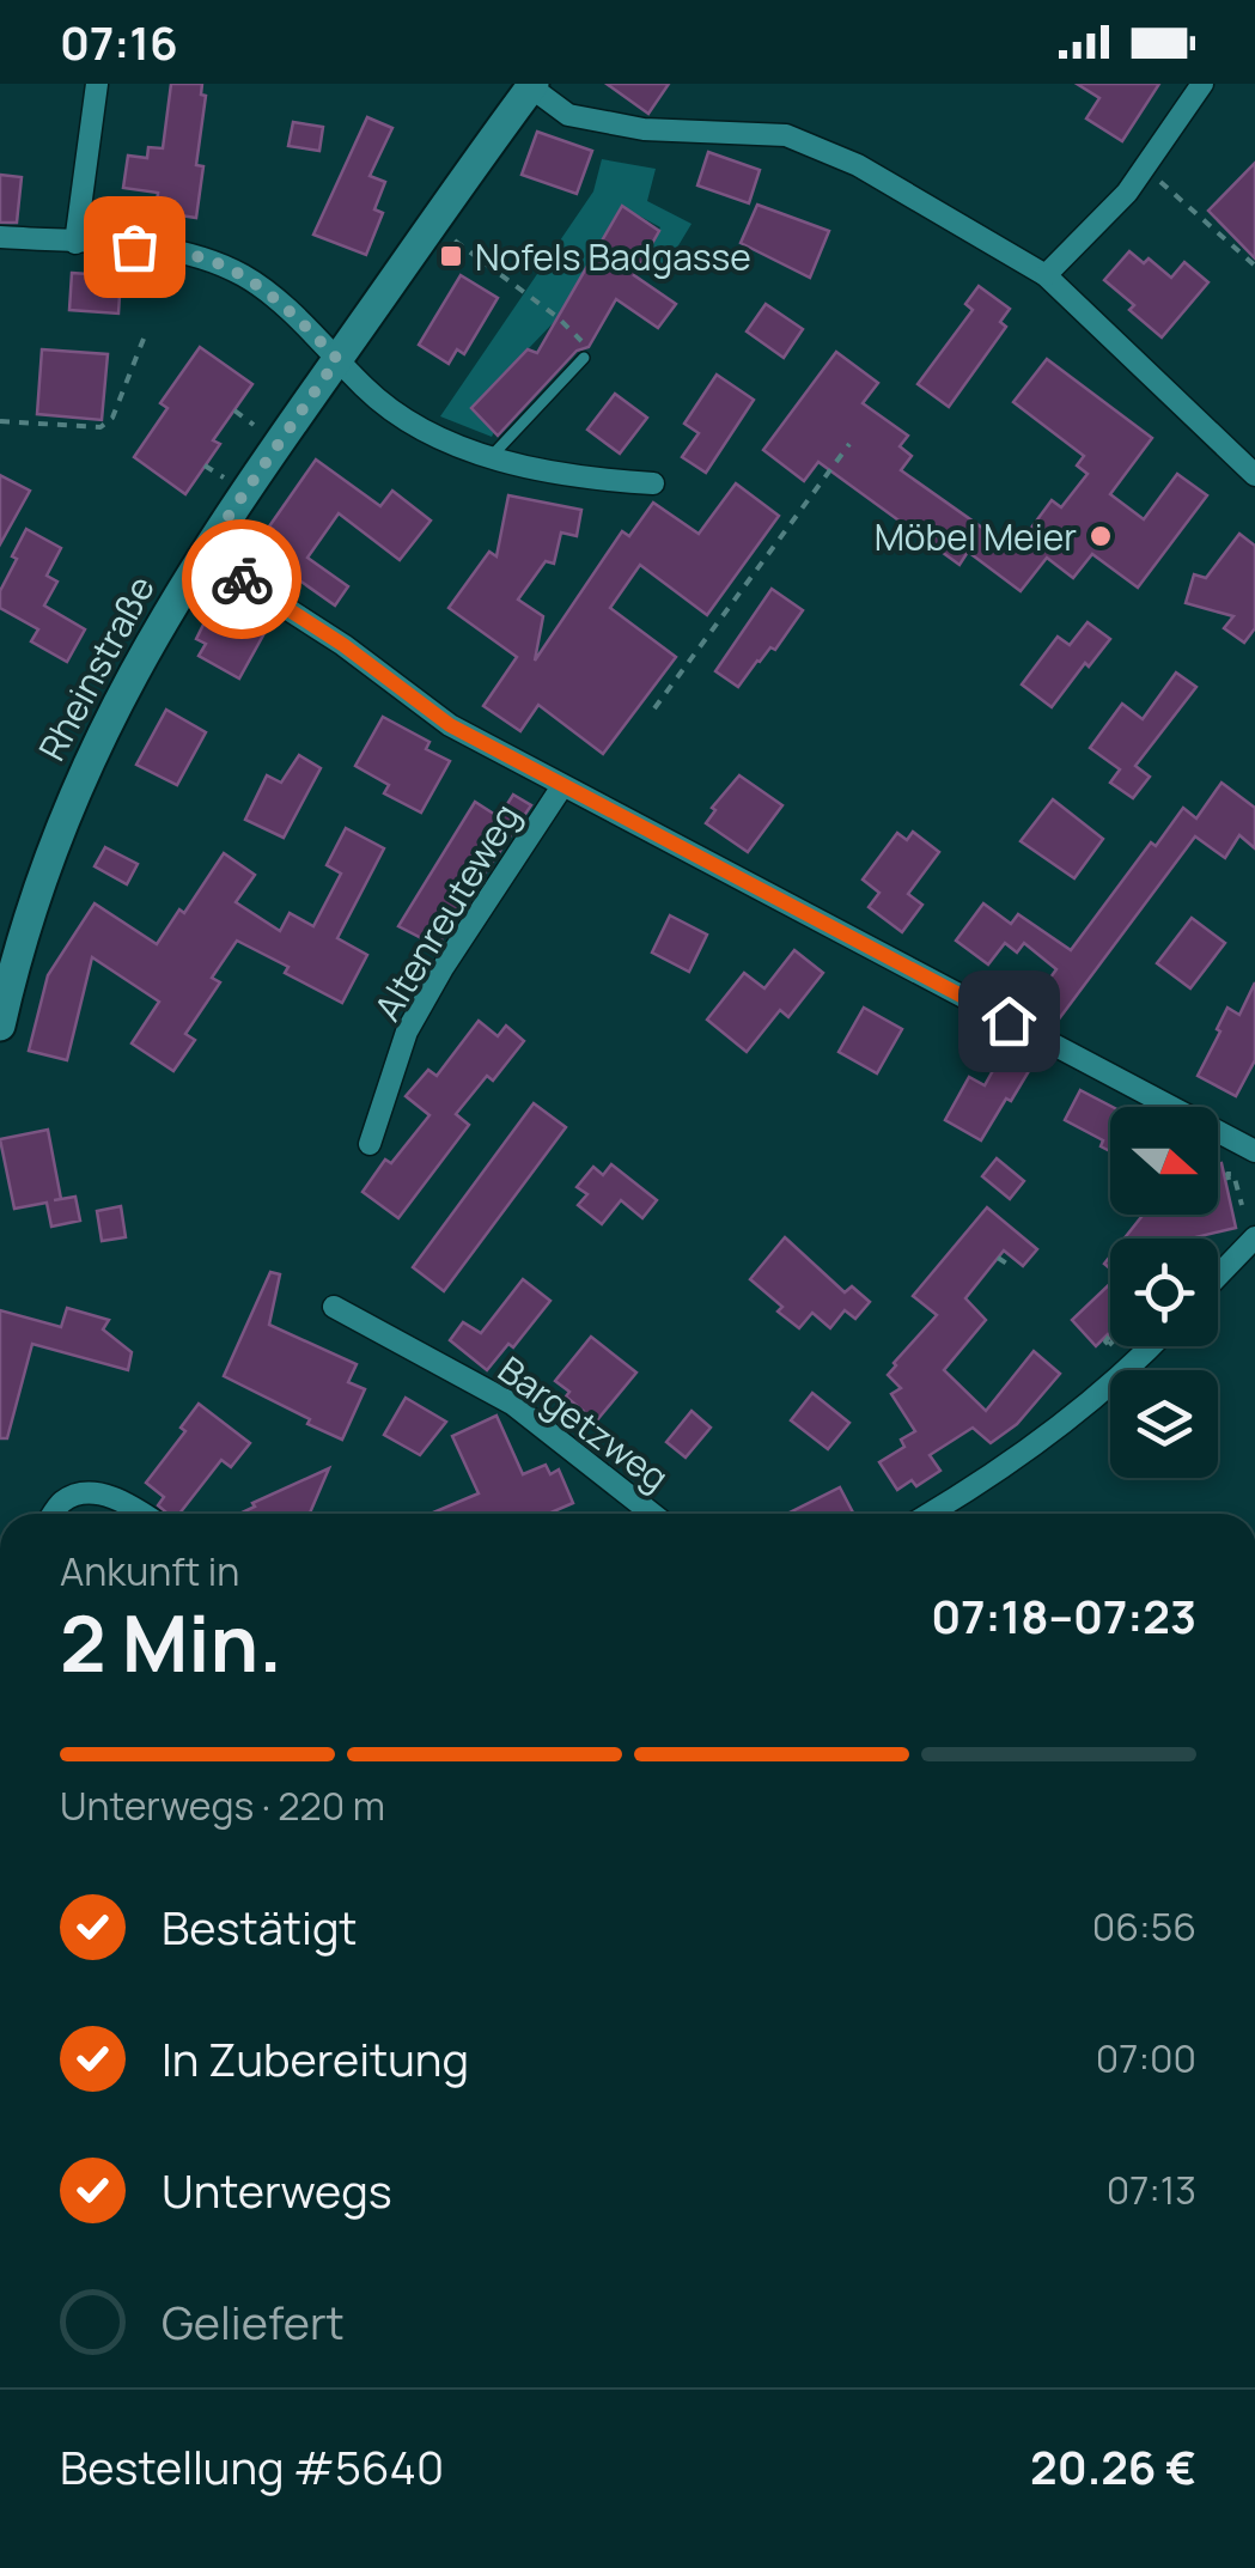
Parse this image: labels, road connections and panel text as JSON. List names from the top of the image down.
{
  "streets": {
    "main road": ["Rheinstraße"],
    "street": ["Altenreuteweg", "Bargetzweg"]
  },
  "crossings": [
    ["Rheinstraße", "Altenreuteweg"]
  ],
  "places": {
    "transit": ["Nofels Badgasse"],
    "other": ["Möbel Meier"]
  },
  "north": "right",
  "page": {
    "status": "07:16",
    "heading": ["2 Min.", "Ankunft in", "07:18–07:23"],
    "panel": ["Bestellung #5640", "20.26 €"],
    "bar": "Unterwegs · 220 m",
    "list": [
      ["Bestätigt", "06:56"],
      ["In Zubereitung", "07:00"],
      ["Unterwegs", "07:13"],
      "Geliefert"
    ]
  }
}
